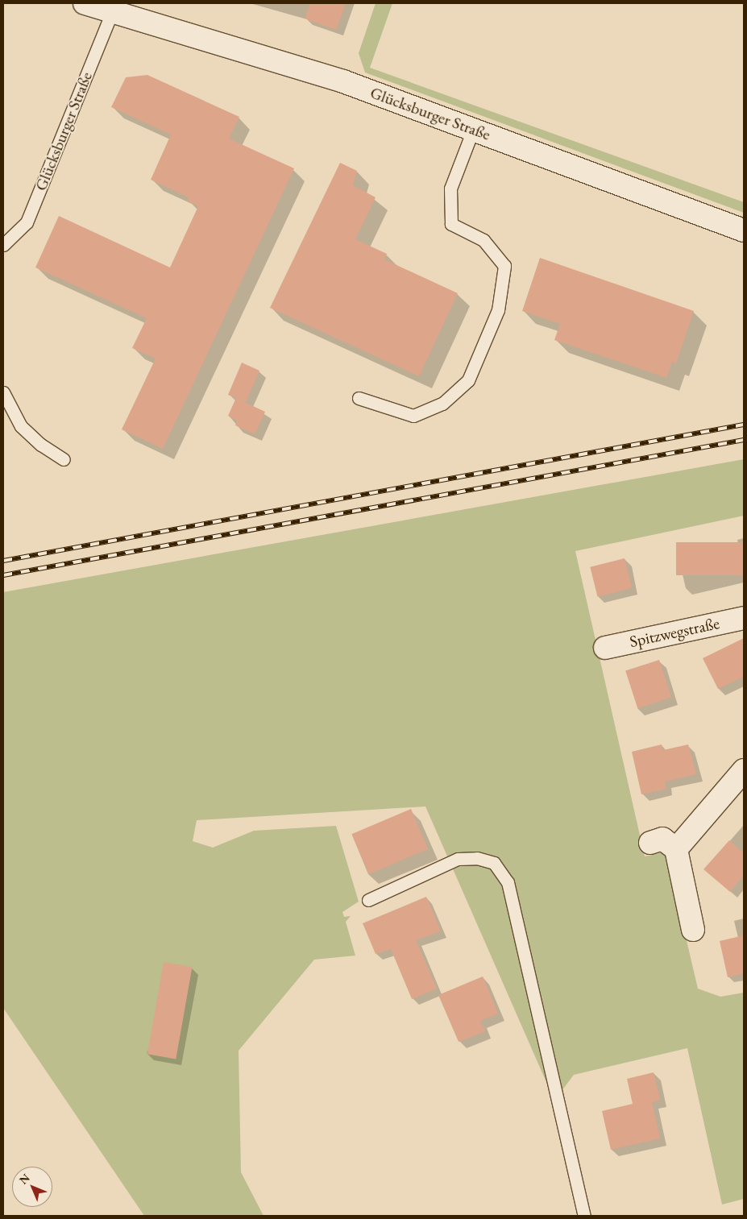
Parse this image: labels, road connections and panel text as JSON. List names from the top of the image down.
{
  "streets": {
    "main road": ["Glücksburger Straße", "Spitzwegstraße"]
  },
  "north": "top left"
}
